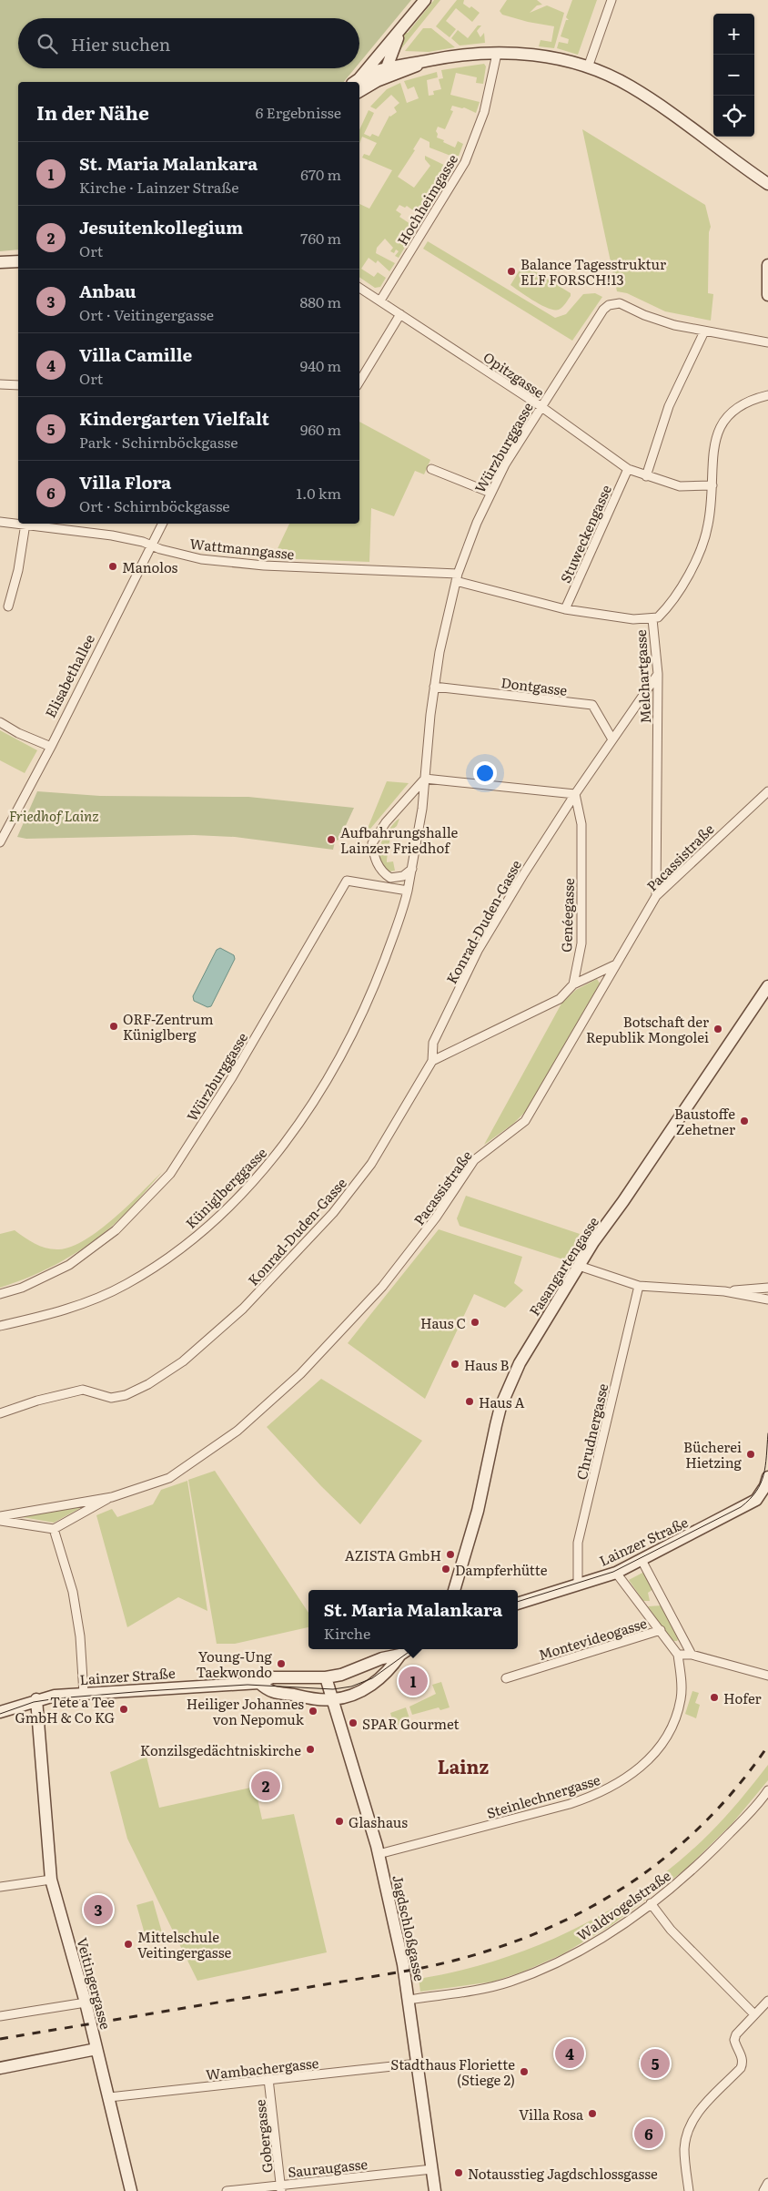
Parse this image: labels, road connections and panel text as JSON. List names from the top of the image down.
{
  "streets": {
    "street": [
      "Hochheimgasse",
      "Opitzgasse",
      "Würzburggasse",
      "Stuweckengasse",
      "Wattmanngasse",
      "Elisabethallee",
      "Melchartgasse",
      "Dontgasse",
      "Pacassistraße",
      "Genéegasse",
      "Konrad-Duden-Gasse",
      "Küniglberggasse",
      "Fasangartengasse",
      "Chrudnergasse",
      "Lainzer Straße",
      "Montevideogasse",
      "Steinlechnergasse",
      "Waldvogelstraße",
      "Jagdschloßgasse",
      "Veitingergasse",
      "Wambachergasse",
      "Gobergasse",
      "Sauraugasse"
    ]
  },
  "crossings": [
    ["Hochheimgasse", "Opitzgasse"],
    ["Opitzgasse", "Würzburggasse"],
    ["Opitzgasse", "Stuweckengasse"],
    ["Opitzgasse", "Melchartgasse"],
    ["Würzburggasse", "Wattmanngasse"],
    ["Würzburggasse", "Dontgasse"],
    ["Würzburggasse", "Küniglberggasse"],
    ["Stuweckengasse", "Wattmanngasse"],
    ["Wattmanngasse", "Elisabethallee"],
    ["Wattmanngasse", "Melchartgasse"],
    ["Melchartgasse", "Pacassistraße"],
    ["Melchartgasse", "Konrad-Duden-Gasse"],
    ["Dontgasse", "Konrad-Duden-Gasse"],
    ["Genéegasse", "Konrad-Duden-Gasse"],
    ["Chrudnergasse", "Lainzer Straße"],
    ["Lainzer Straße", "Jagdschloßgasse"],
    ["Lainzer Straße", "Veitingergasse"],
    ["Steinlechnergasse", "Jagdschloßgasse"],
    ["Waldvogelstraße", "Jagdschloßgasse"],
    ["Jagdschloßgasse", "Wambachergasse"],
    ["Jagdschloßgasse", "Sauraugasse"],
    ["Veitingergasse", "Wambachergasse"],
    ["Wambachergasse", "Gobergasse"],
    ["Gobergasse", "Sauraugasse"]
  ],
  "districts": ["Lainz"],
  "parks": ["Friedhof Lainz"],
  "places": [
    "Balance Tagesstruktur ELF FORSCH!13",
    "Manolos",
    "Aufbahrungshalle Lainzer Friedhof",
    "ORF-Zentrum Küniglberg",
    "Botschaft der Republik Mongolei",
    "Baustoffe Zehetner",
    "Haus C",
    "Haus B",
    "Haus A",
    "Bücherei Hietzing",
    "AZISTA GmbH",
    "Dampferhütte",
    "Young-Ung Taekwondo",
    "Hofer",
    "Tete a Tee GmbH & Co KG",
    "Heiliger Johannes von Nepomuk",
    "SPAR Gourmet",
    "Konzilsgedächtniskirche",
    "Glashaus",
    "Mittelschule Veitingergasse",
    "Stadthaus Floriette (Stiege 2)",
    "Villa Rosa",
    "Notausstieg Jagdschlossgasse"
  ],
  "page": {
    "map_buttons": ["+", "−"],
    "search": "Hier suchen",
    "heading": ["In der Nähe", "6 Ergebnisse"],
    "list": [
      {
        "mark": "1",
        "name": "St. Maria Malankara",
        "note": "Kirche · Lainzer Straße",
        "value": "670 m"
      },
      {
        "mark": "2",
        "name": "Jesuitenkollegium",
        "note": "Ort",
        "value": "760 m"
      },
      {
        "mark": "3",
        "name": "Anbau",
        "note": "Ort · Veitingergasse",
        "value": "880 m"
      },
      {
        "mark": "4",
        "name": "Villa Camille",
        "note": "Ort",
        "value": "940 m"
      },
      {
        "mark": "5",
        "name": "Kindergarten Vielfalt",
        "note": "Park · Schirnböckgasse",
        "value": "960 m"
      },
      {
        "mark": "6",
        "name": "Villa Flora",
        "note": "Ort · Schirnböckgasse",
        "value": "1.0 km"
      }
    ],
    "popup": ["St. Maria Malankara", "Kirche"],
    "pins": [
      "1",
      "2",
      "3",
      "4",
      "5",
      "6"
    ]
  }
}
